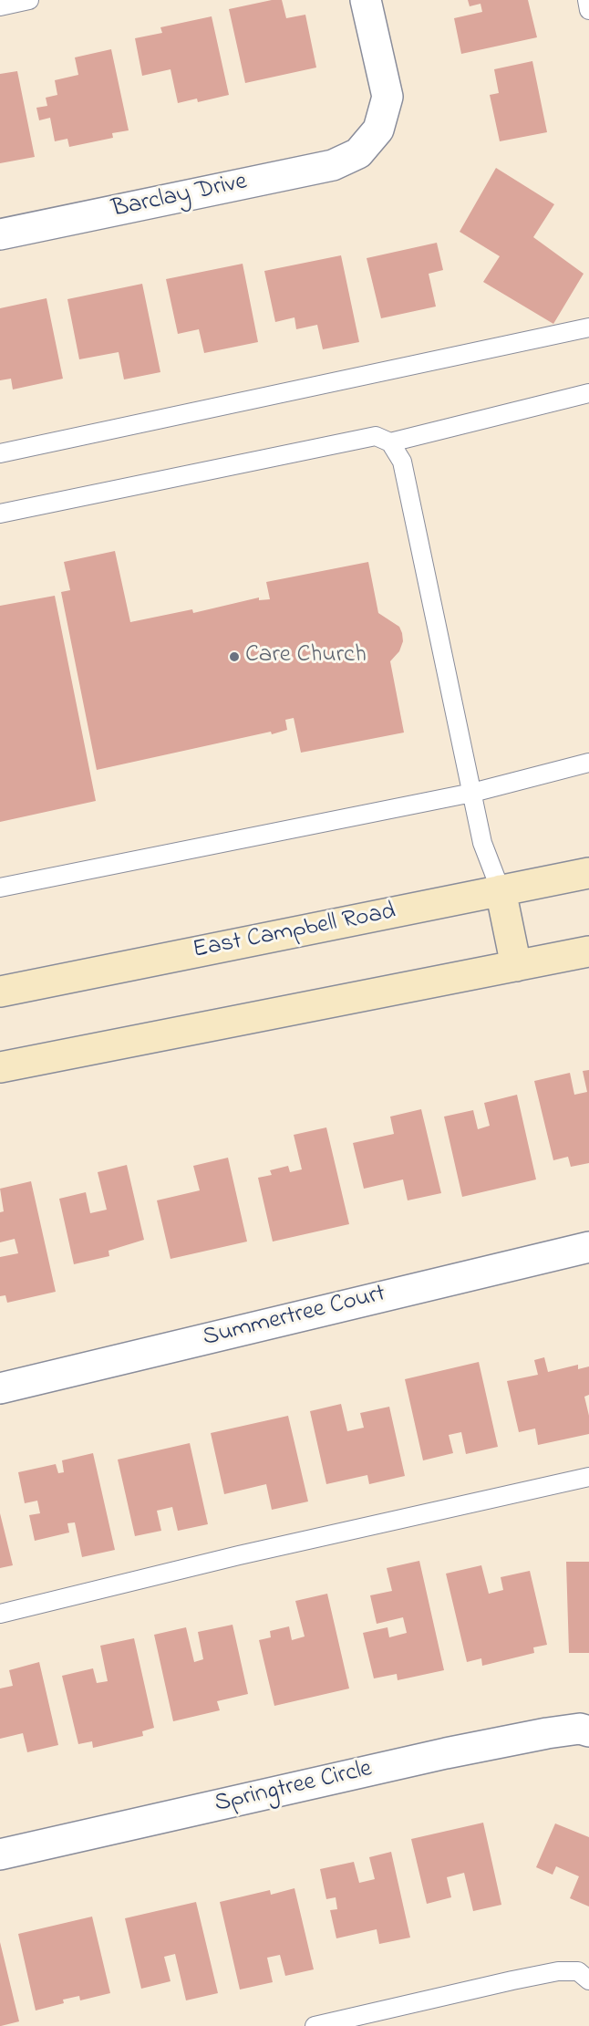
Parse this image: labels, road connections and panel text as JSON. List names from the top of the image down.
{
  "streets": {
    "main road": ["East Campbell Road"],
    "street": ["Barclay Drive", "Summertree Court", "Springtree Circle"]
  },
  "places": ["Care Church"]
}
